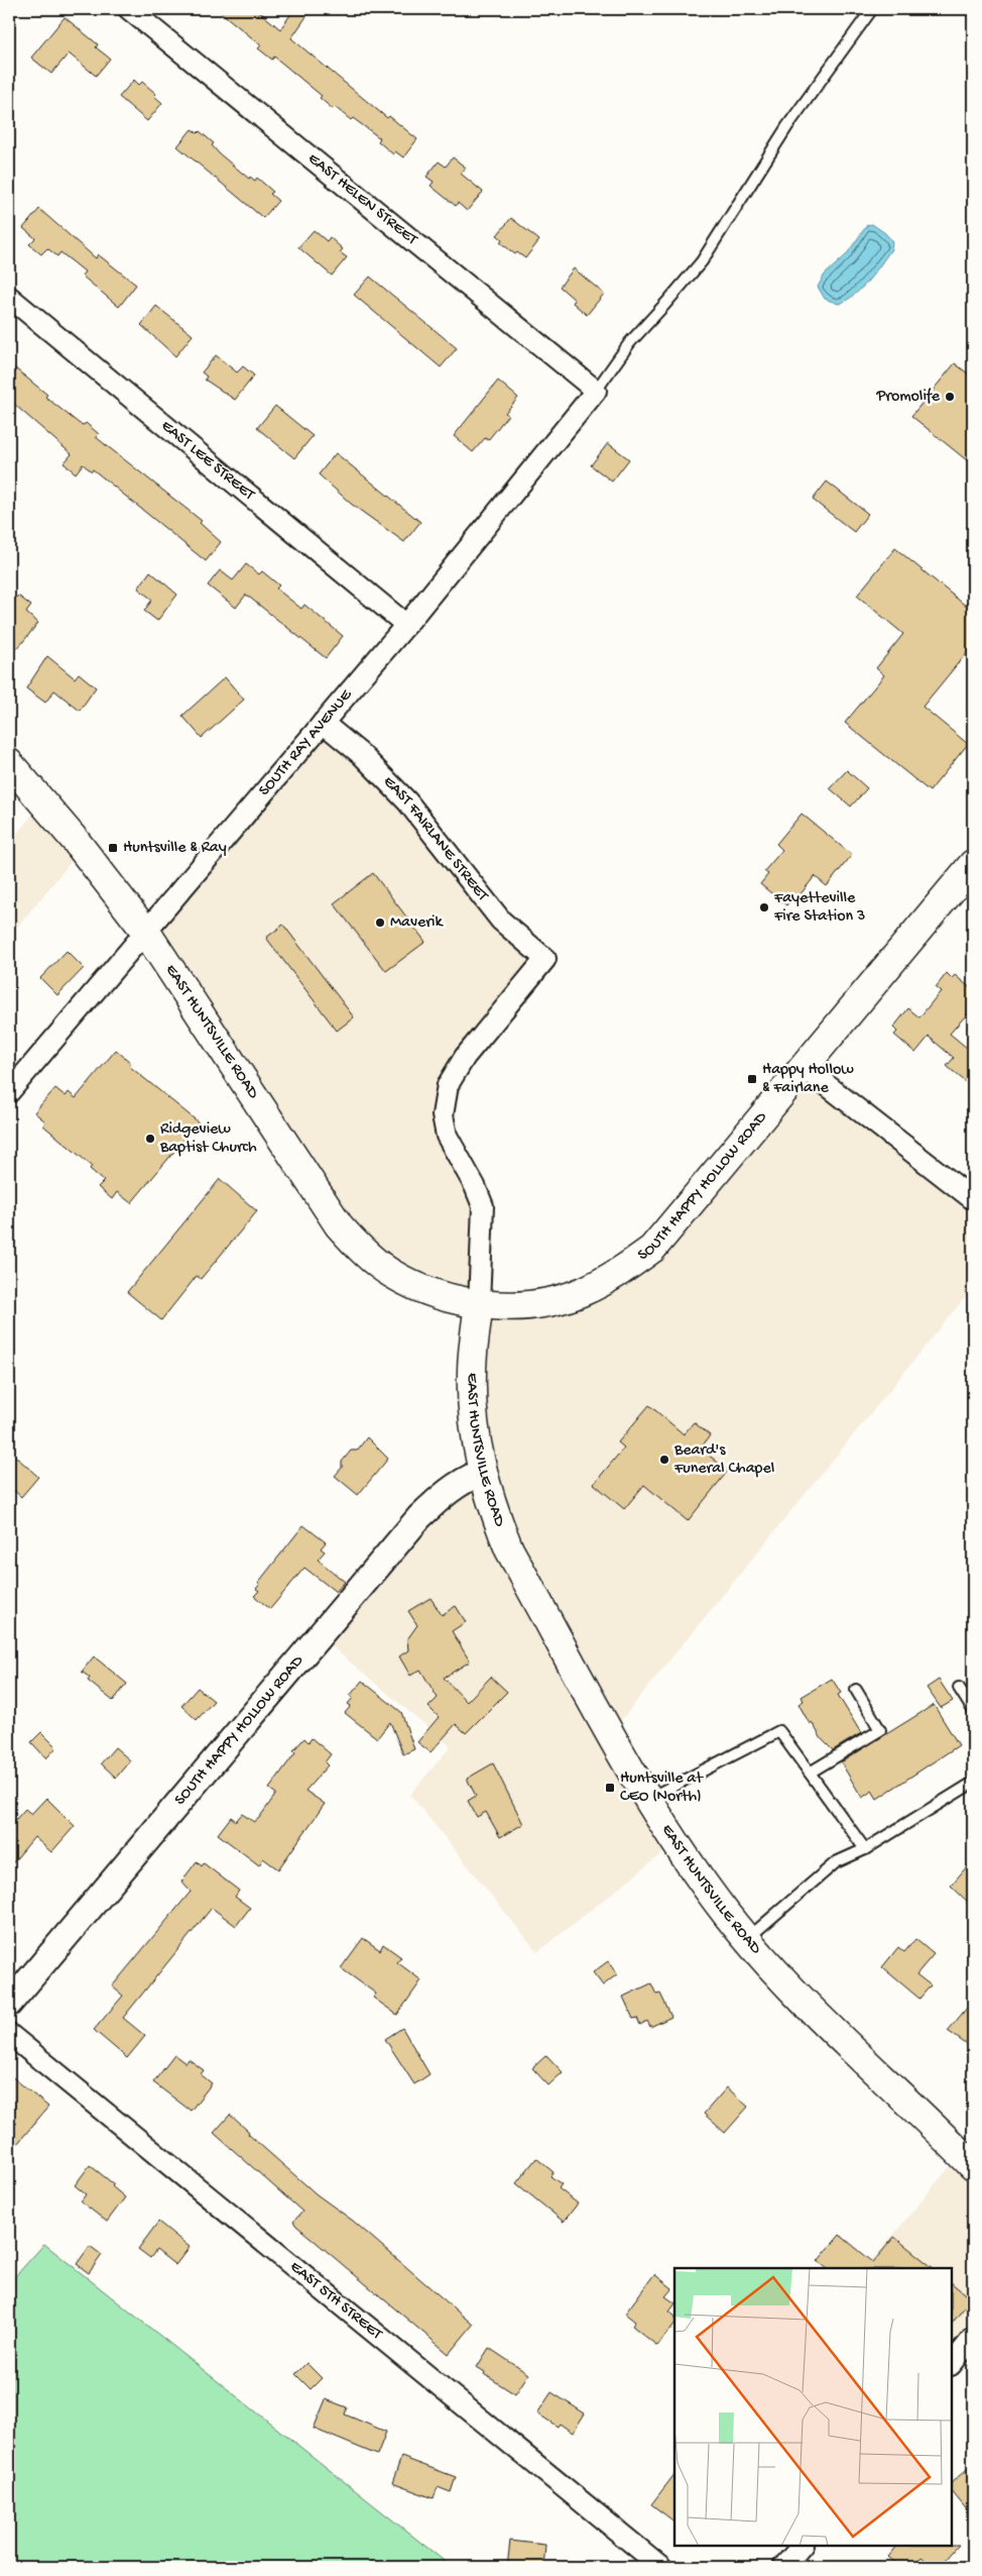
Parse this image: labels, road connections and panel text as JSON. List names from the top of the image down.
{
  "streets": {
    "main road": ["EAST HUNTSVILLE ROAD", "SOUTH HAPPY HOLLOW ROAD"],
    "street": [
      "EAST HELEN STREET",
      "EAST LEE STREET",
      "SOUTH RAY AVENUE",
      "EAST FAIRLANE STREET",
      "EAST 5TH STREET"
    ]
  },
  "crossings": [
    ["EAST HELEN STREET", "SOUTH RAY AVENUE"],
    ["EAST LEE STREET", "SOUTH RAY AVENUE"],
    ["SOUTH RAY AVENUE", "EAST FAIRLANE STREET"],
    ["SOUTH RAY AVENUE", "EAST HUNTSVILLE ROAD"],
    ["EAST FAIRLANE STREET", "EAST HUNTSVILLE ROAD"],
    ["EAST FAIRLANE STREET", "SOUTH HAPPY HOLLOW ROAD"],
    ["EAST HUNTSVILLE ROAD", "SOUTH HAPPY HOLLOW ROAD"]
  ],
  "places": {
    "other": [
      "Promolife",
      "Fayetteville Fire Station 3",
      "Maverik",
      "Ridgeview Baptist Church",
      "Beard's Funeral Chapel"
    ],
    "transit": ["Huntsville & Ray", "Happy Hollow & Fairlane", "Huntsville at CEO (North)"]
  }
}
